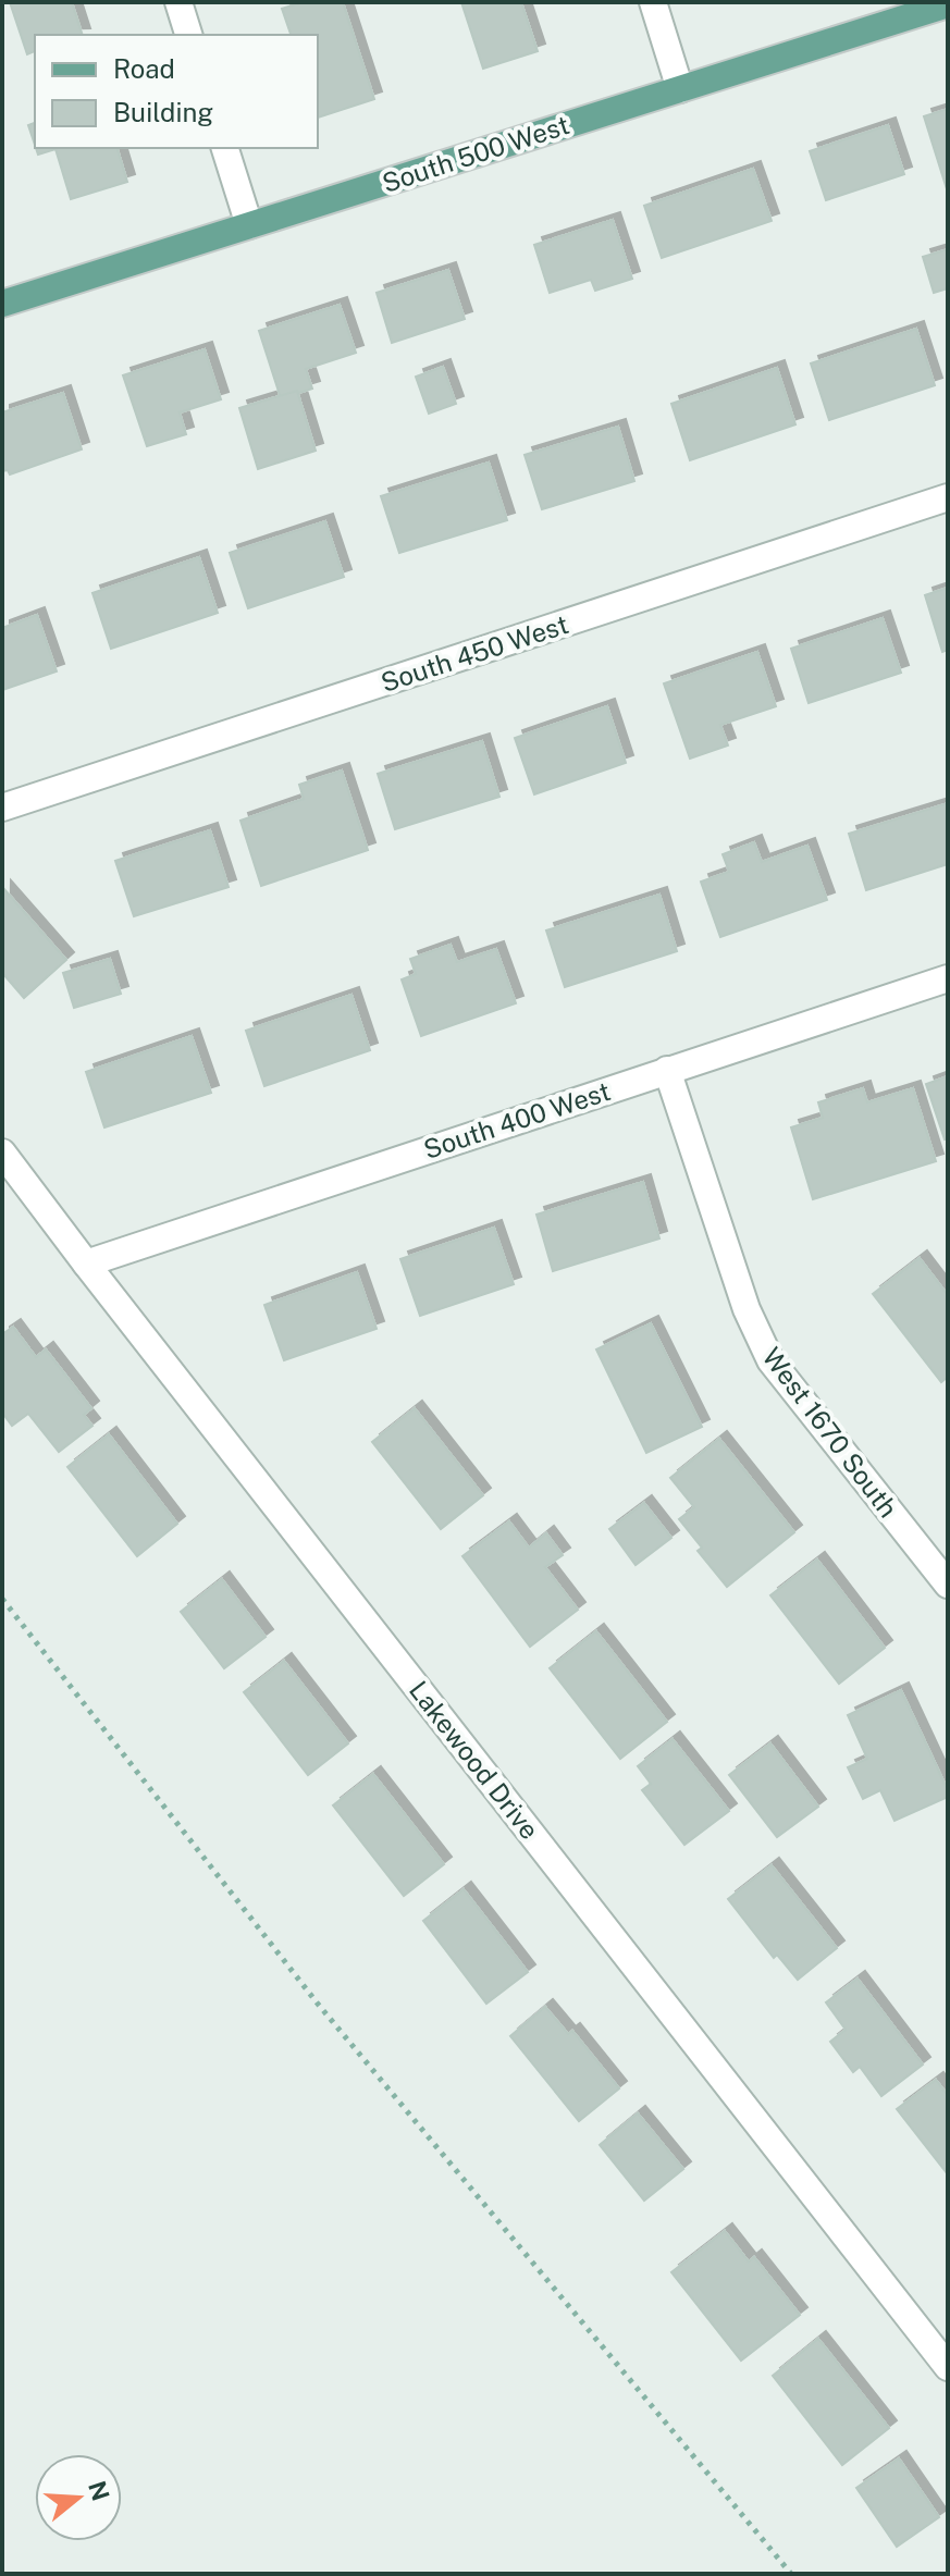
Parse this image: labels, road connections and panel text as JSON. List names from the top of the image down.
{
  "streets": {
    "main road": ["South 500 West"],
    "street": [
      "South 450 West",
      "South 400 West",
      "West 1670 South",
      "Lakewood Drive"
    ]
  },
  "crossings": [
    ["South 400 West", "West 1670 South"],
    ["South 400 West", "Lakewood Drive"]
  ],
  "legend": ["Road", "Building"],
  "north": "right"
}
